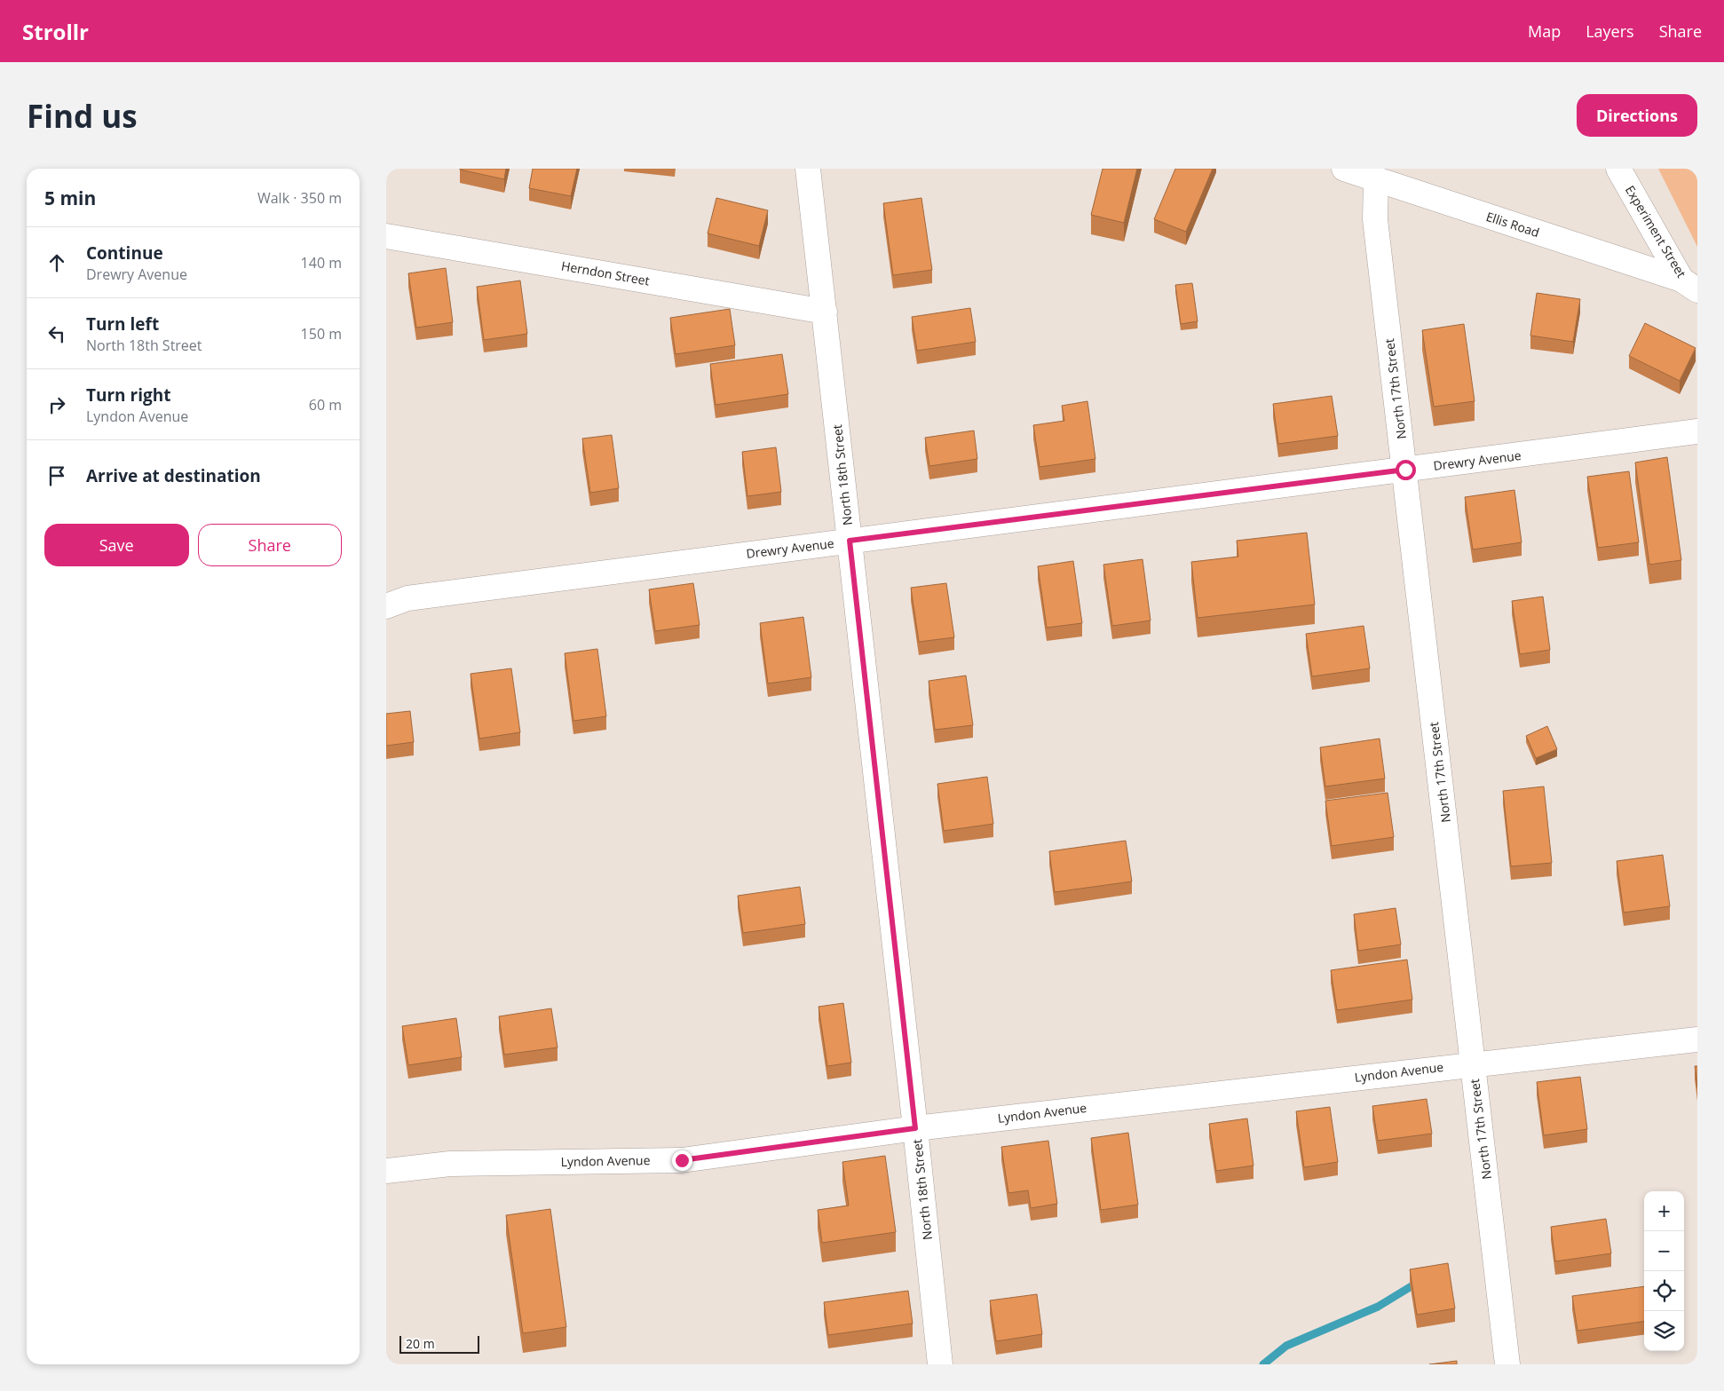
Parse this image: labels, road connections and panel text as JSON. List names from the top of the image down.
{
  "streets": {
    "street": [
      "Ellis Road",
      "Experiment Street",
      "Herndon Street",
      "North 17th Street",
      "Drewry Avenue",
      "North 18th Street",
      "Lyndon Avenue"
    ]
  },
  "crossings": [
    ["Ellis Road", "Experiment Street"],
    ["Ellis Road", "North 17th Street"],
    ["Herndon Street", "North 18th Street"],
    ["North 17th Street", "Drewry Avenue"],
    ["North 17th Street", "Lyndon Avenue"],
    ["Drewry Avenue", "North 18th Street"],
    ["North 18th Street", "Lyndon Avenue"]
  ],
  "scale_bar": "20 m",
  "page": {
    "header": "Strollr",
    "nav": ["Map", "Layers", "Share"],
    "buttons": [
      "Directions",
      ["Save", "Share"]
    ],
    "title": "Find us",
    "heading": ["5 min", "Walk · 350 m"],
    "list": [
      ["Continue", "Drewry Avenue", "140 m"],
      ["Turn left", "North 18th Street", "150 m"],
      ["Turn right", "Lyndon Avenue", "60 m"],
      "Arrive at destination"
    ],
    "map_buttons": ["+", "−"],
    "scale": "20 m"
  }
}
